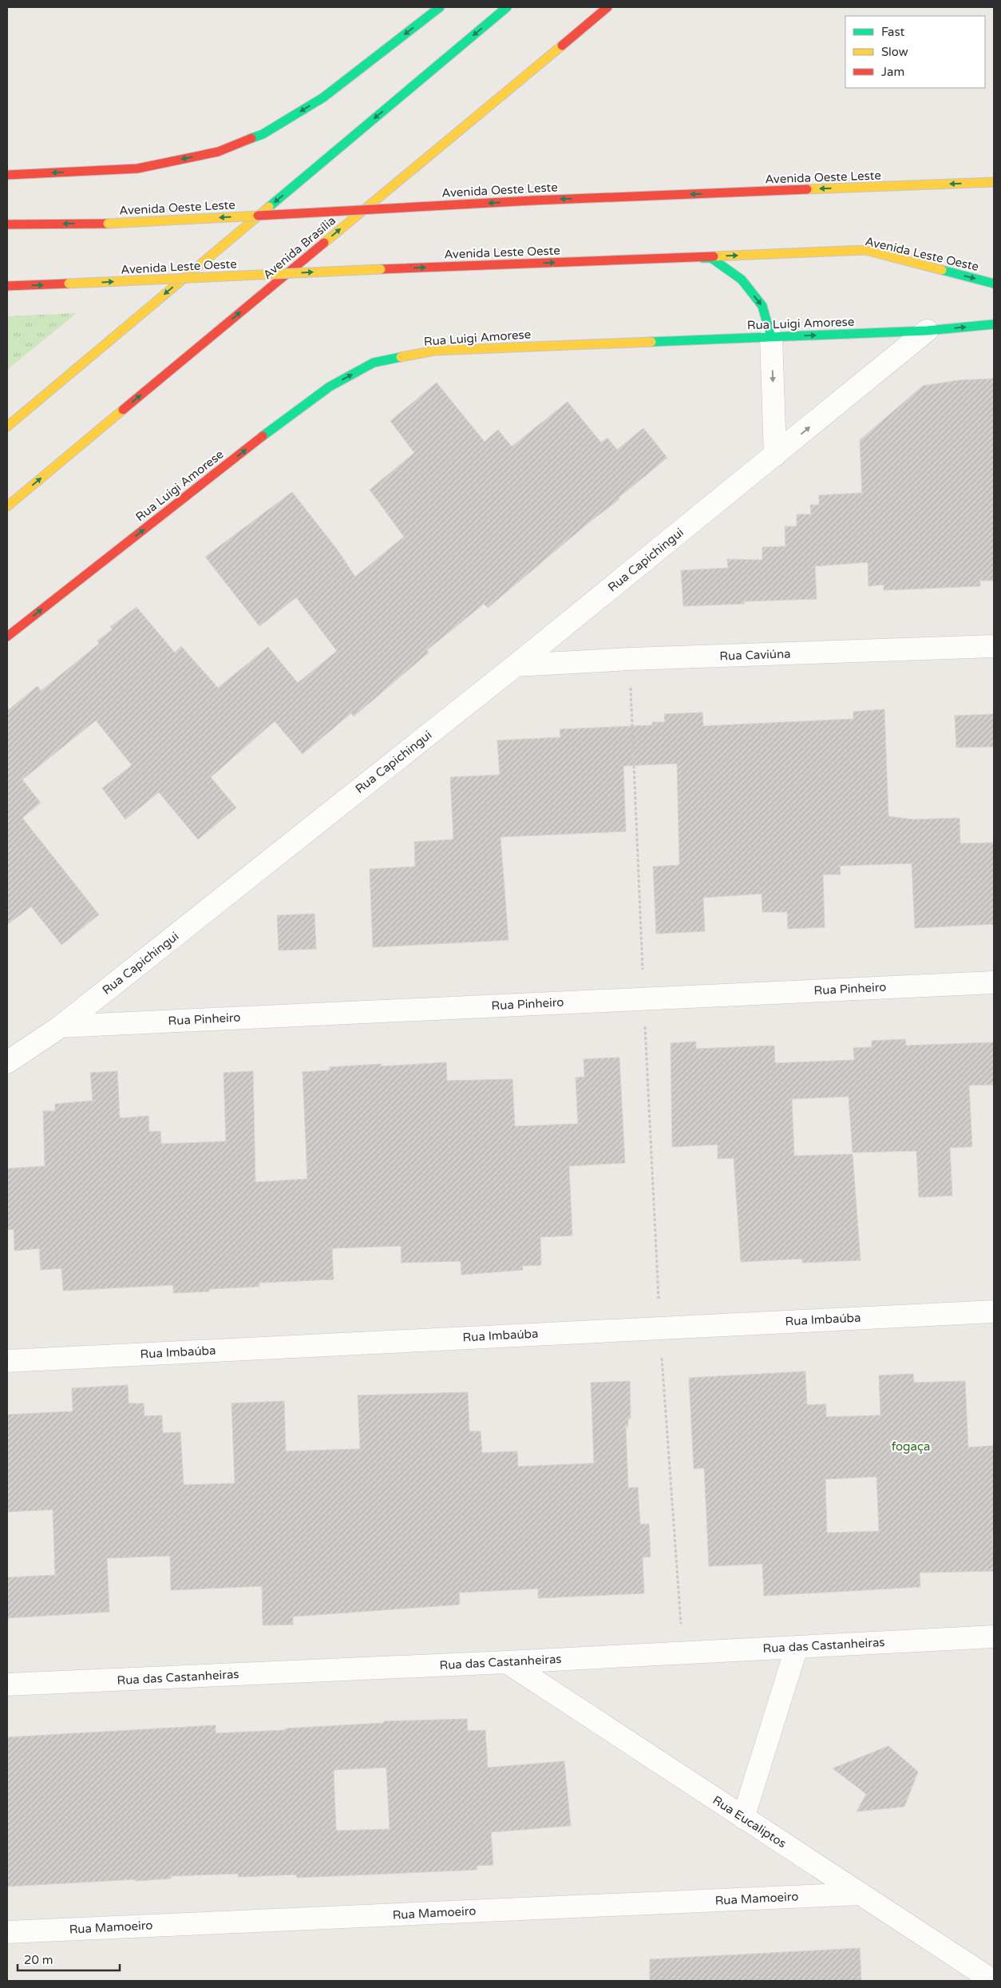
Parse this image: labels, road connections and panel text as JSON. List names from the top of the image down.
{
  "streets": {
    "main road": [
      "Avenida Oeste Leste",
      "Avenida Brasília",
      "Avenida Leste Oeste",
      "Rua Luigi Amorese"
    ],
    "street": [
      "Rua Capichingui",
      "Rua Caviúna",
      "Rua Pinheiro",
      "Rua Imbaúba",
      "Rua das Castanheiras",
      "Rua Eucaliptos",
      "Rua Mamoeiro"
    ]
  },
  "crossings": [
    ["Rua Luigi Amorese", "Rua Capichingui"],
    ["Rua Capichingui", "Rua Caviúna"],
    ["Rua Capichingui", "Rua Pinheiro"],
    ["Rua das Castanheiras", "Rua Eucaliptos"],
    ["Rua Eucaliptos", "Rua Mamoeiro"]
  ],
  "one_way": ["Avenida Oeste Leste", "Avenida Leste Oeste", "Rua Luigi Amorese"],
  "parks": ["fogaça"],
  "legend": ["Fast", "Slow", "Jam"],
  "scale_bar": "20 m"
}
